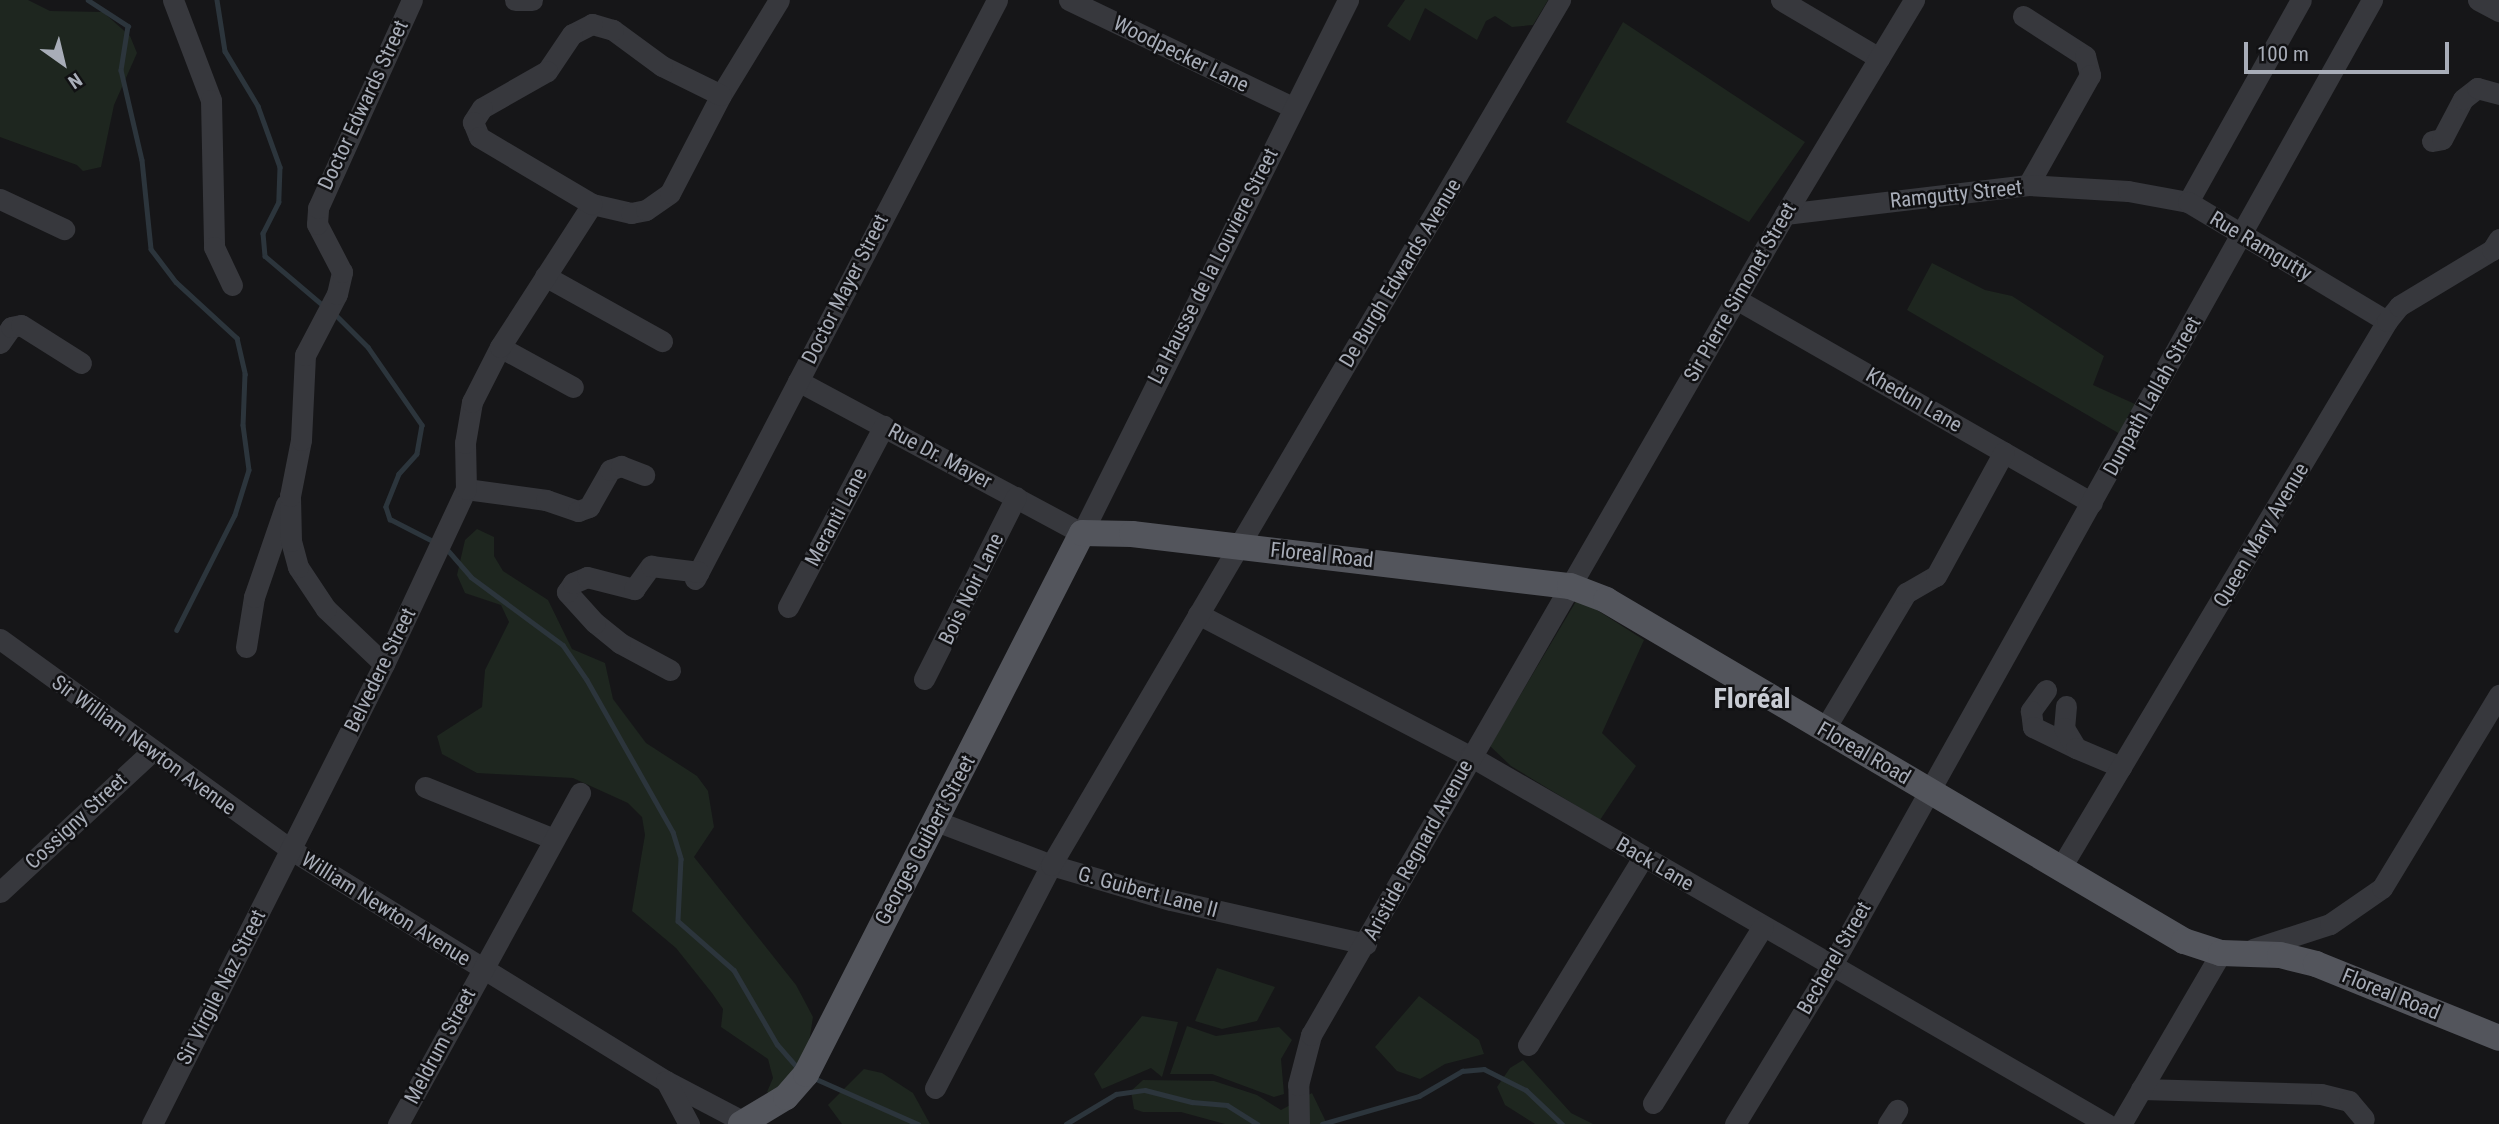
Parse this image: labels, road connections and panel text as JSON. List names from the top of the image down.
{
  "streets": {
    "main road": ["Floreal Road", "Georges Guibert Street"],
    "street": [
      "Woodpecker Lane",
      "Doctor Edwards Street",
      "Ramgutty Street",
      "Rue Ramgutty",
      "La Hausse de la Louviere Street",
      "De Burgh Edwards Avenue",
      "Doctor Mayer Street",
      "Sir Pierre Simonet Street",
      "Dunpath Lallah Street",
      "Khedun Lane",
      "Rue Dr. Mayer",
      "Meranti Lane",
      "Queen Mary Avenue",
      "Bois Noir Lane",
      "Belvedere Street",
      "Sir William Newton Avenue",
      "Cossigny Street",
      "Aristide Regnard Avenue",
      "Back Lane",
      "G. Guibert Lane II",
      "William Newton Avenue",
      "Becherel Street",
      "Sir Virgile Naz Street",
      "Meldrum Street"
    ]
  },
  "crossings": [
    ["Woodpecker Lane", "La Hausse de la Louviere Street"],
    ["Doctor Edwards Street", "Belvedere Street"],
    ["Ramgutty Street", "Rue Ramgutty"],
    ["Ramgutty Street", "Sir Pierre Simonet Street"],
    ["Rue Ramgutty", "Dunpath Lallah Street"],
    ["Rue Ramgutty", "Queen Mary Avenue"],
    ["La Hausse de la Louviere Street", "Rue Dr. Mayer"],
    ["La Hausse de la Louviere Street", "Floreal Road"],
    ["La Hausse de la Louviere Street", "Georges Guibert Street"],
    ["De Burgh Edwards Avenue", "Floreal Road"],
    ["De Burgh Edwards Avenue", "Back Lane"],
    ["De Burgh Edwards Avenue", "G. Guibert Lane II"],
    ["Doctor Mayer Street", "Rue Dr. Mayer"],
    ["Sir Pierre Simonet Street", "Khedun Lane"],
    ["Sir Pierre Simonet Street", "Floreal Road"],
    ["Sir Pierre Simonet Street", "Aristide Regnard Avenue"],
    ["Dunpath Lallah Street", "Khedun Lane"],
    ["Dunpath Lallah Street", "Floreal Road"],
    ["Dunpath Lallah Street", "Becherel Street"],
    ["Rue Dr. Mayer", "Meranti Lane"],
    ["Rue Dr. Mayer", "Floreal Road"],
    ["Rue Dr. Mayer", "Bois Noir Lane"],
    ["Rue Dr. Mayer", "Georges Guibert Street"],
    ["Queen Mary Avenue", "Floreal Road"],
    ["Floreal Road", "Georges Guibert Street"],
    ["Floreal Road", "Aristide Regnard Avenue"],
    ["Floreal Road", "Becherel Street"],
    ["Belvedere Street", "Sir William Newton Avenue"],
    ["Belvedere Street", "William Newton Avenue"],
    ["Belvedere Street", "Sir Virgile Naz Street"],
    ["Sir William Newton Avenue", "Cossigny Street"],
    ["Sir William Newton Avenue", "William Newton Avenue"],
    ["Sir William Newton Avenue", "Sir Virgile Naz Street"],
    ["Georges Guibert Street", "G. Guibert Lane II"],
    ["Aristide Regnard Avenue", "Back Lane"],
    ["Aristide Regnard Avenue", "G. Guibert Lane II"],
    ["Back Lane", "Becherel Street"],
    ["William Newton Avenue", "Sir Virgile Naz Street"],
    ["William Newton Avenue", "Meldrum Street"]
  ],
  "districts": ["Floréal"],
  "scale_bar": "100 m",
  "north": "bottom right"
}
